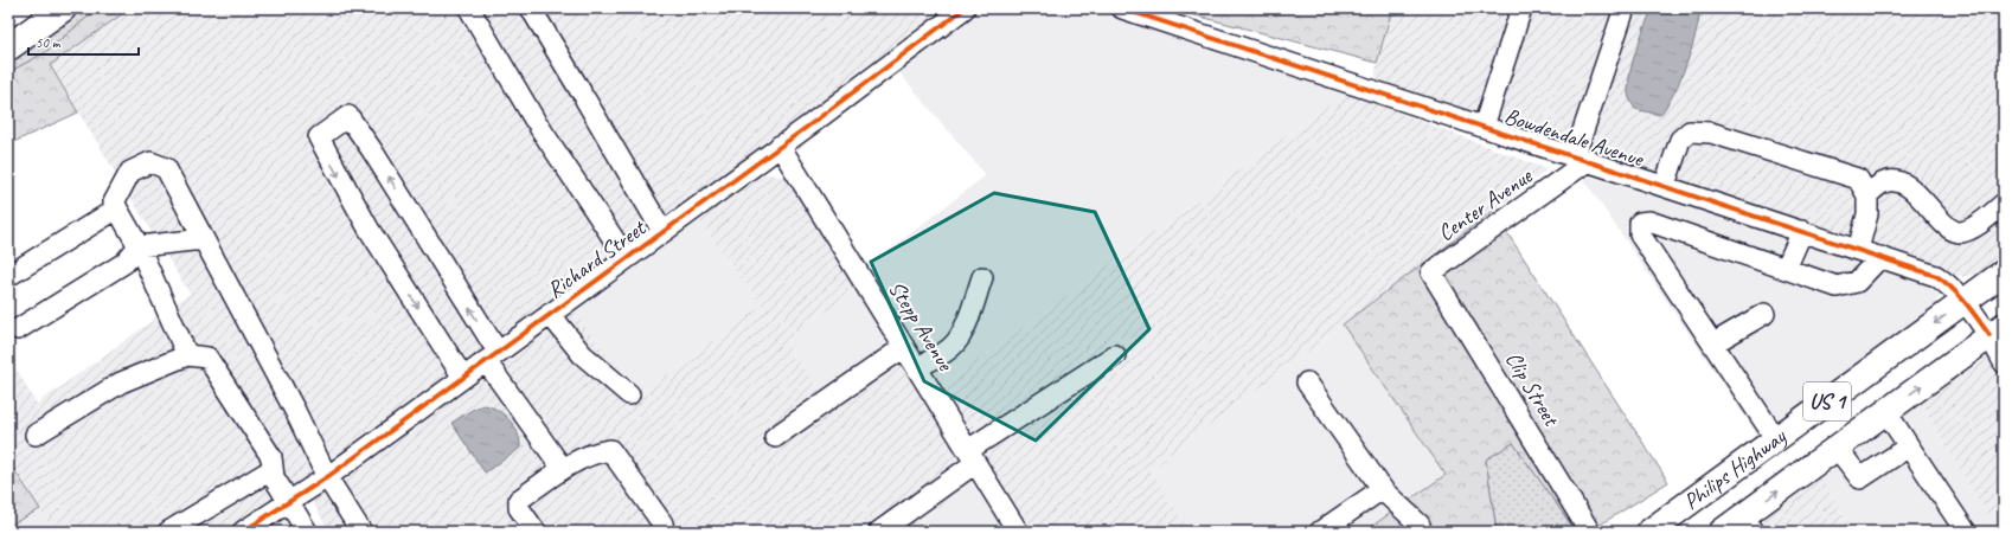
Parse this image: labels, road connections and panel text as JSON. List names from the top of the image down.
{
  "streets": {
    "main road": ["US 1", "Philips Highway"],
    "street": [
      "Bowdendale Avenue",
      "Center Avenue",
      "Richard Street",
      "Stepp Avenue",
      "Clip Street"
    ]
  },
  "crossings": [
    ["Bowdendale Avenue", "Center Avenue"],
    ["Bowdendale Avenue", "Philips Highway"],
    ["Center Avenue", "Clip Street"],
    ["Richard Street", "Stepp Avenue"]
  ],
  "scale_bar": "50 m"
}
